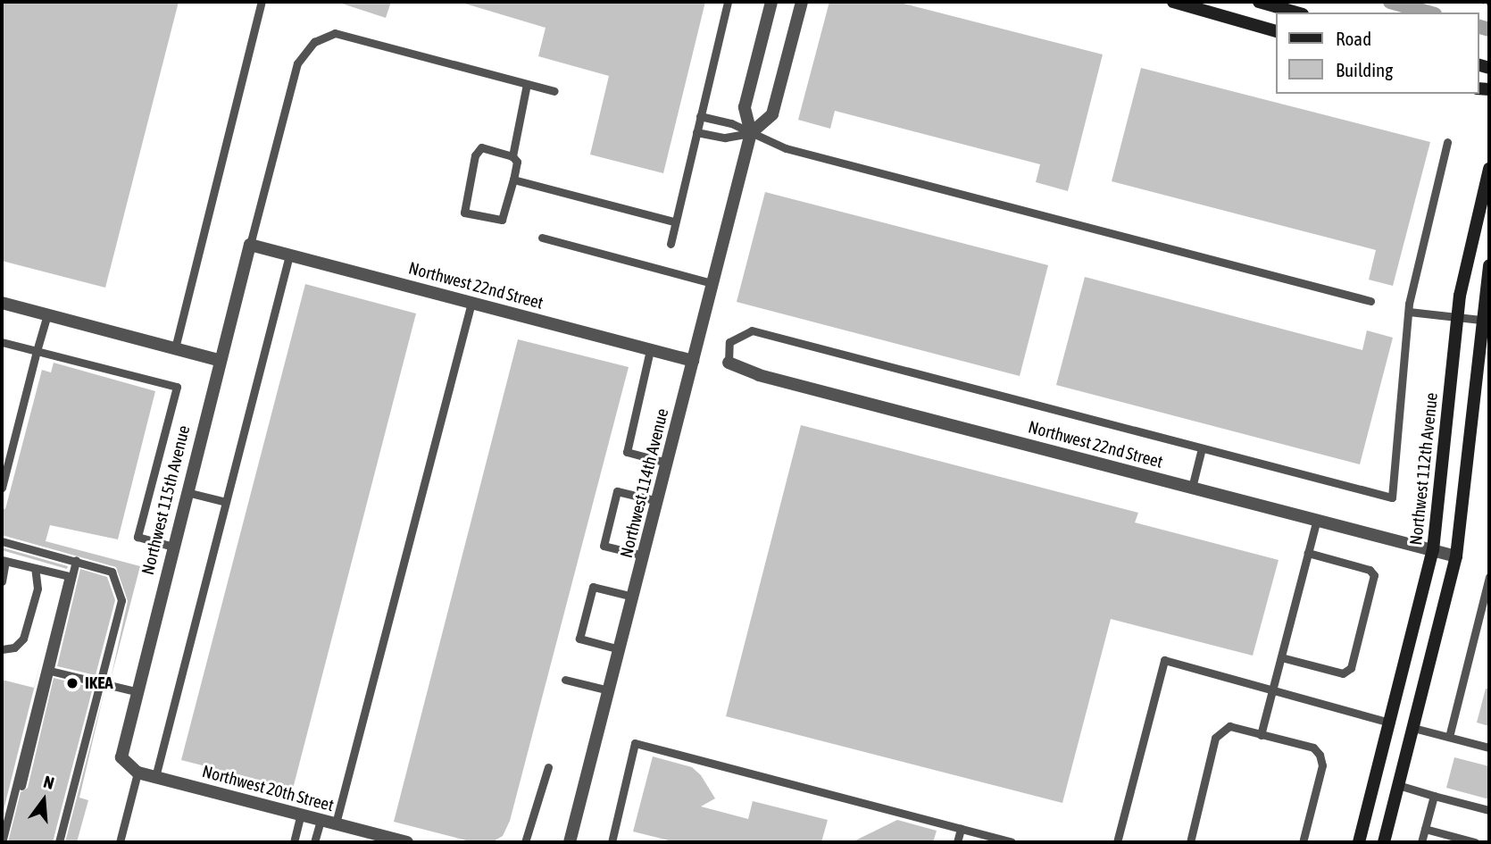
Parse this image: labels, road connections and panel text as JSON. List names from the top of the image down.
{
  "streets": {
    "street": [
      "Northwest 22nd Street",
      "Northwest 112th Avenue",
      "Northwest 114th Avenue",
      "Northwest 115th Avenue",
      "Northwest 20th Street"
    ]
  },
  "crossings": [
    ["Northwest 22nd Street", "Northwest 112th Avenue"],
    ["Northwest 22nd Street", "Northwest 114th Avenue"],
    ["Northwest 22nd Street", "Northwest 115th Avenue"],
    ["Northwest 115th Avenue", "Northwest 20th Street"]
  ],
  "places": ["IKEA"],
  "legend": ["Road", "Building"],
  "north": "top"
}
